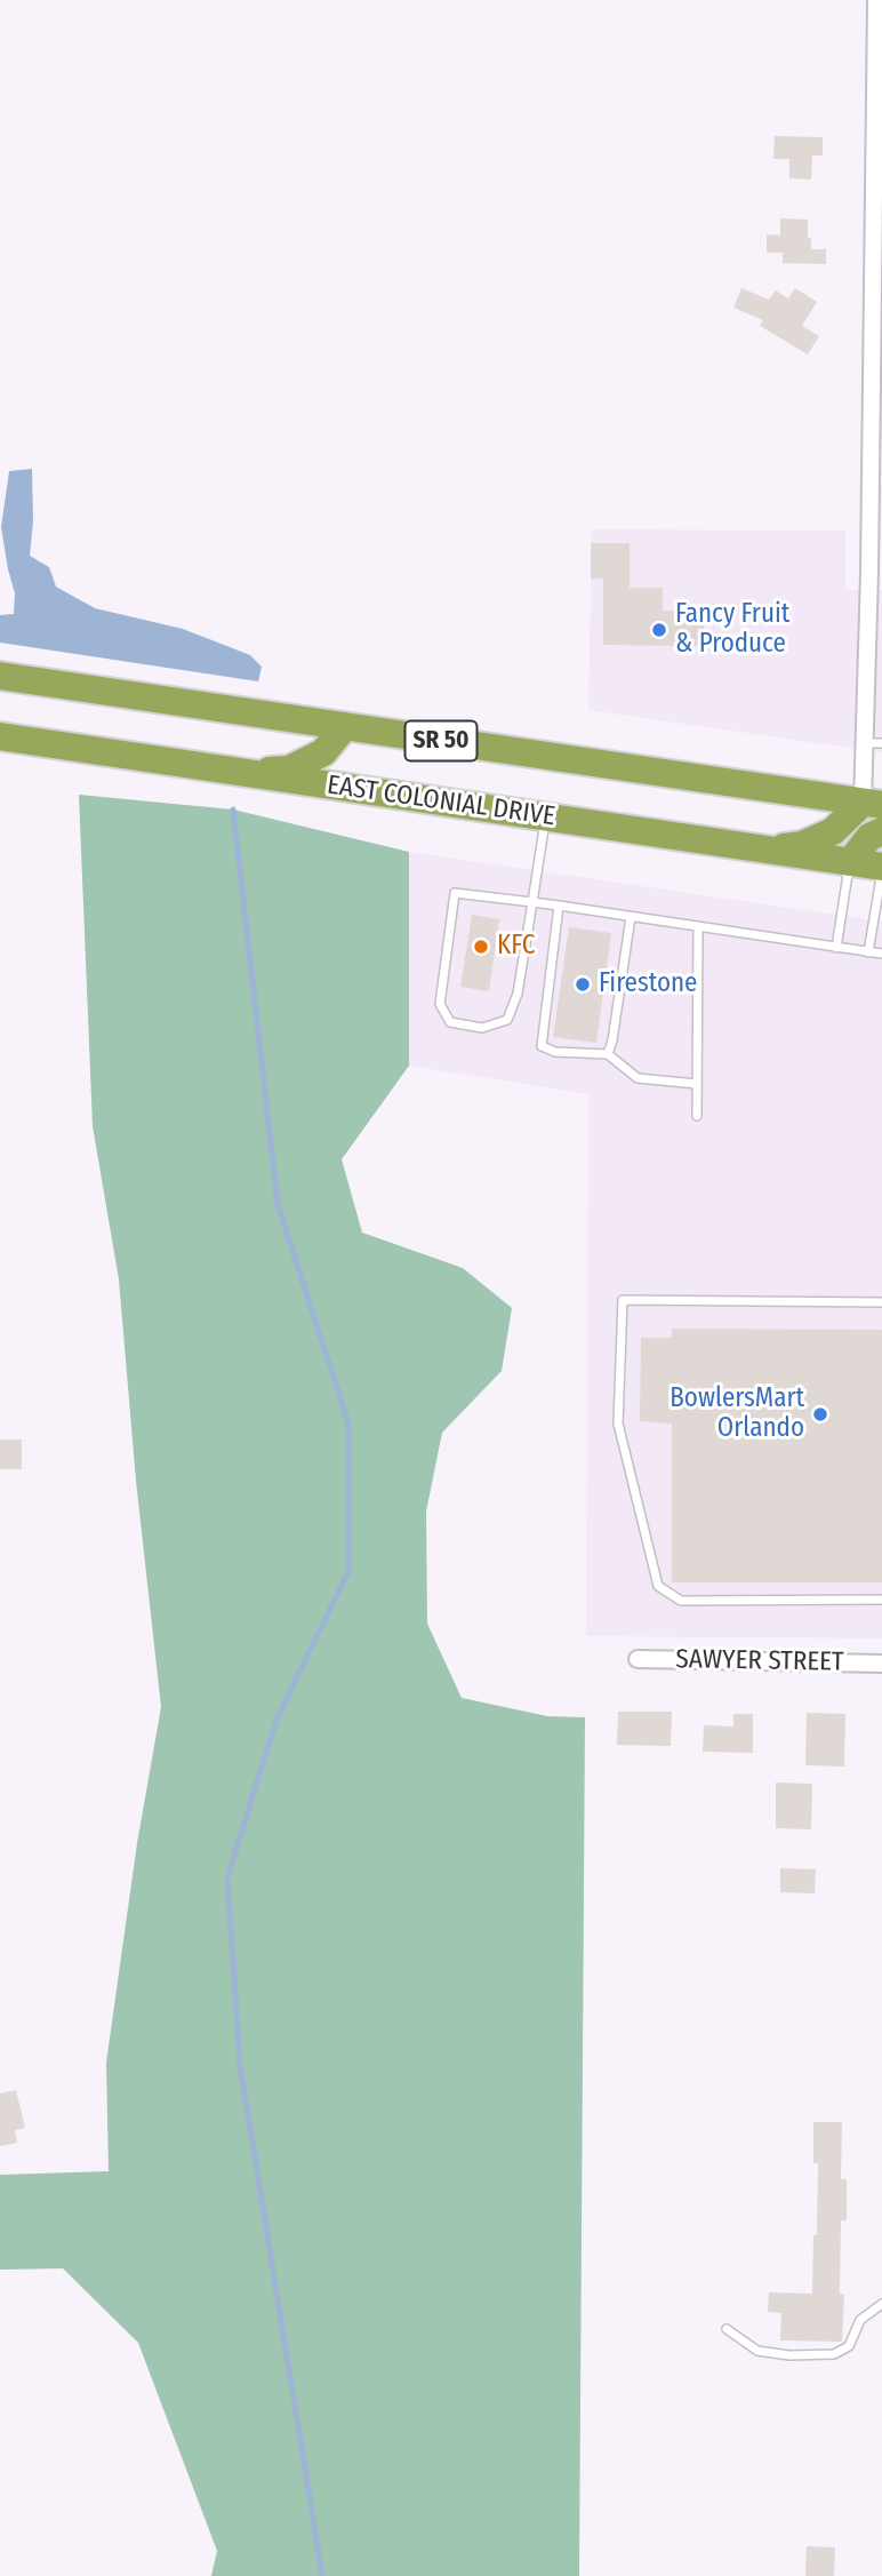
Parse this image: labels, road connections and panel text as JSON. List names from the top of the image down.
{
  "streets": {
    "highway": ["SR 50", "EAST COLONIAL DRIVE"],
    "street": ["SAWYER STREET"]
  },
  "places": [
    "Fancy Fruit & Produce",
    "KFC",
    "Firestone",
    "BowlersMart Orlando"
  ]
}
